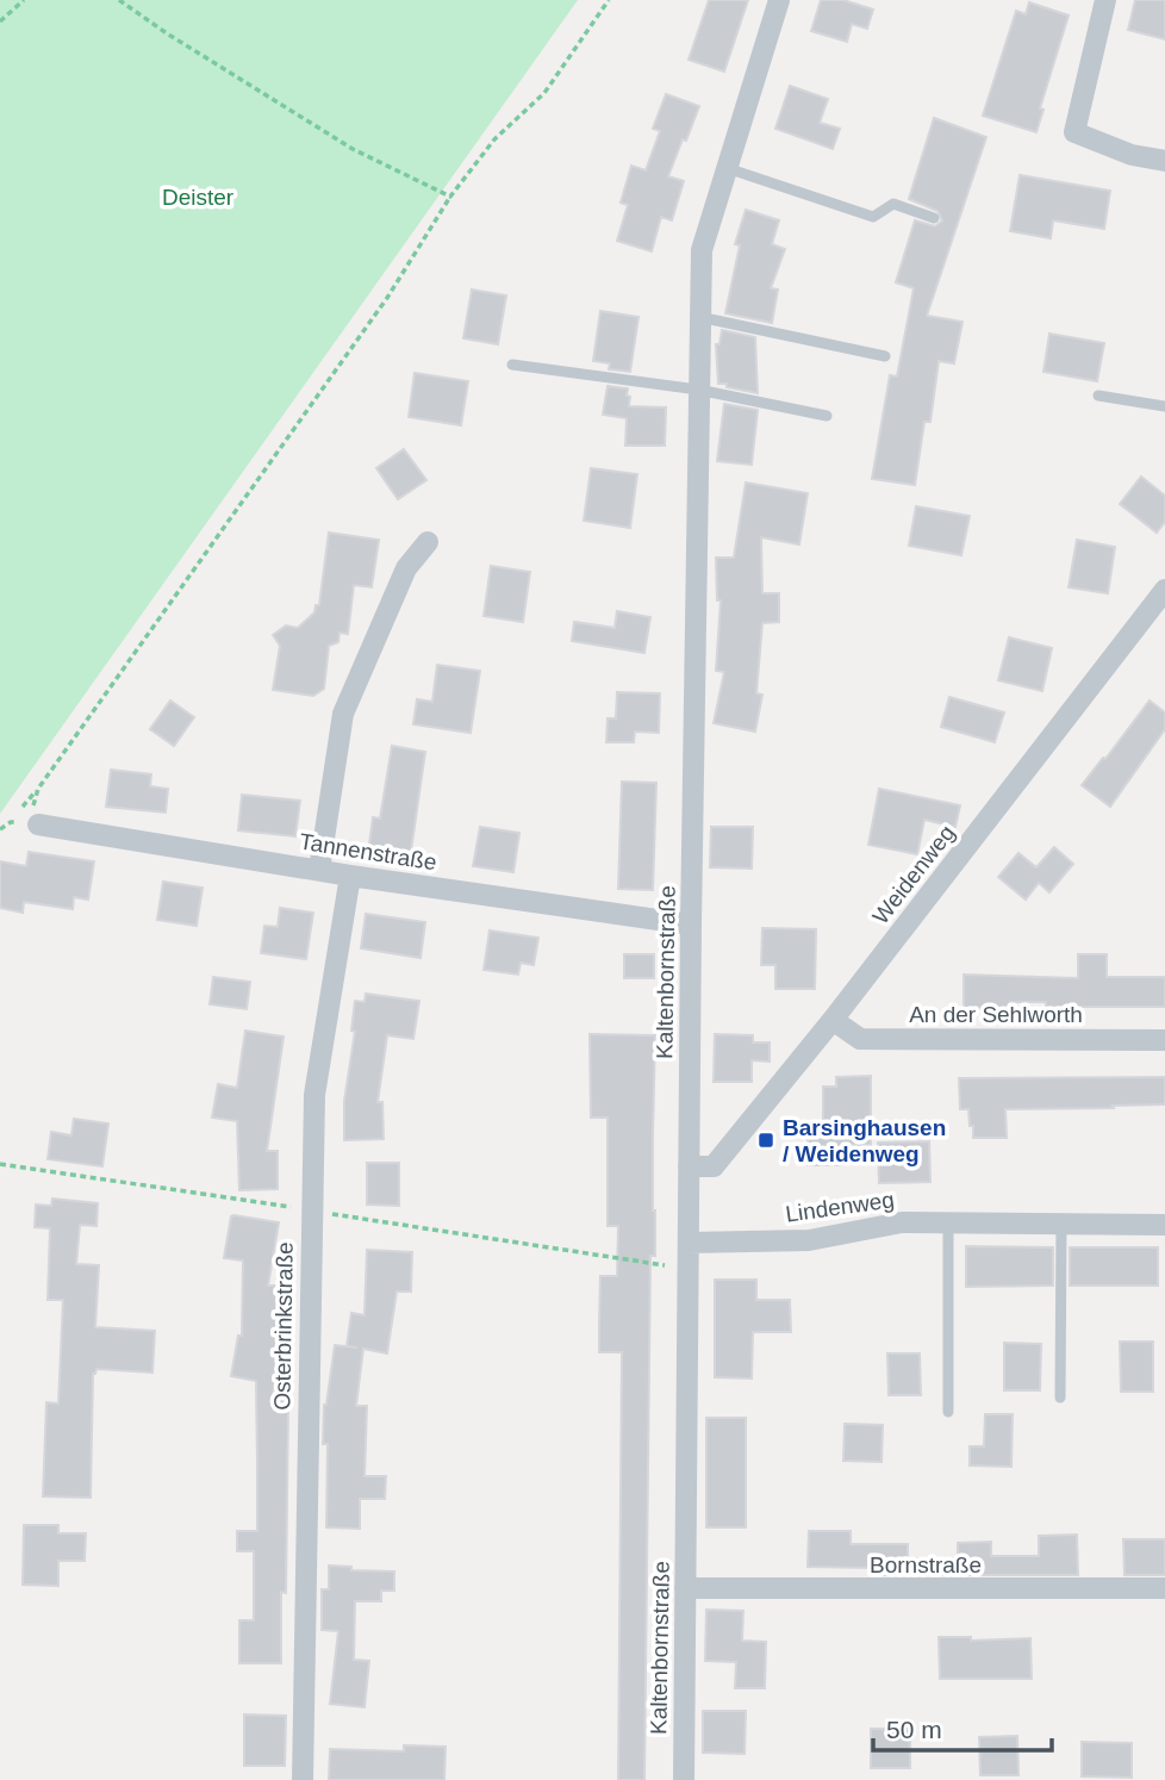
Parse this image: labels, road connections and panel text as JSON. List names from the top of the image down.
{
  "streets": {
    "street": [
      "Tannenstraße",
      "Weidenweg",
      "Kaltenbornstraße",
      "An der Sehlworth",
      "Lindenweg",
      "Osterbrinkstraße",
      "Bornstraße"
    ]
  },
  "crossings": [
    ["Tannenstraße", "Kaltenbornstraße"],
    ["Tannenstraße", "Osterbrinkstraße"],
    ["Weidenweg", "Kaltenbornstraße"],
    ["Weidenweg", "An der Sehlworth"],
    ["Kaltenbornstraße", "Lindenweg"],
    ["Kaltenbornstraße", "Bornstraße"]
  ],
  "parks": ["Deister"],
  "places": {
    "transit": ["Barsinghausen / Weidenweg"]
  },
  "scale_bar": "50 m"
}
